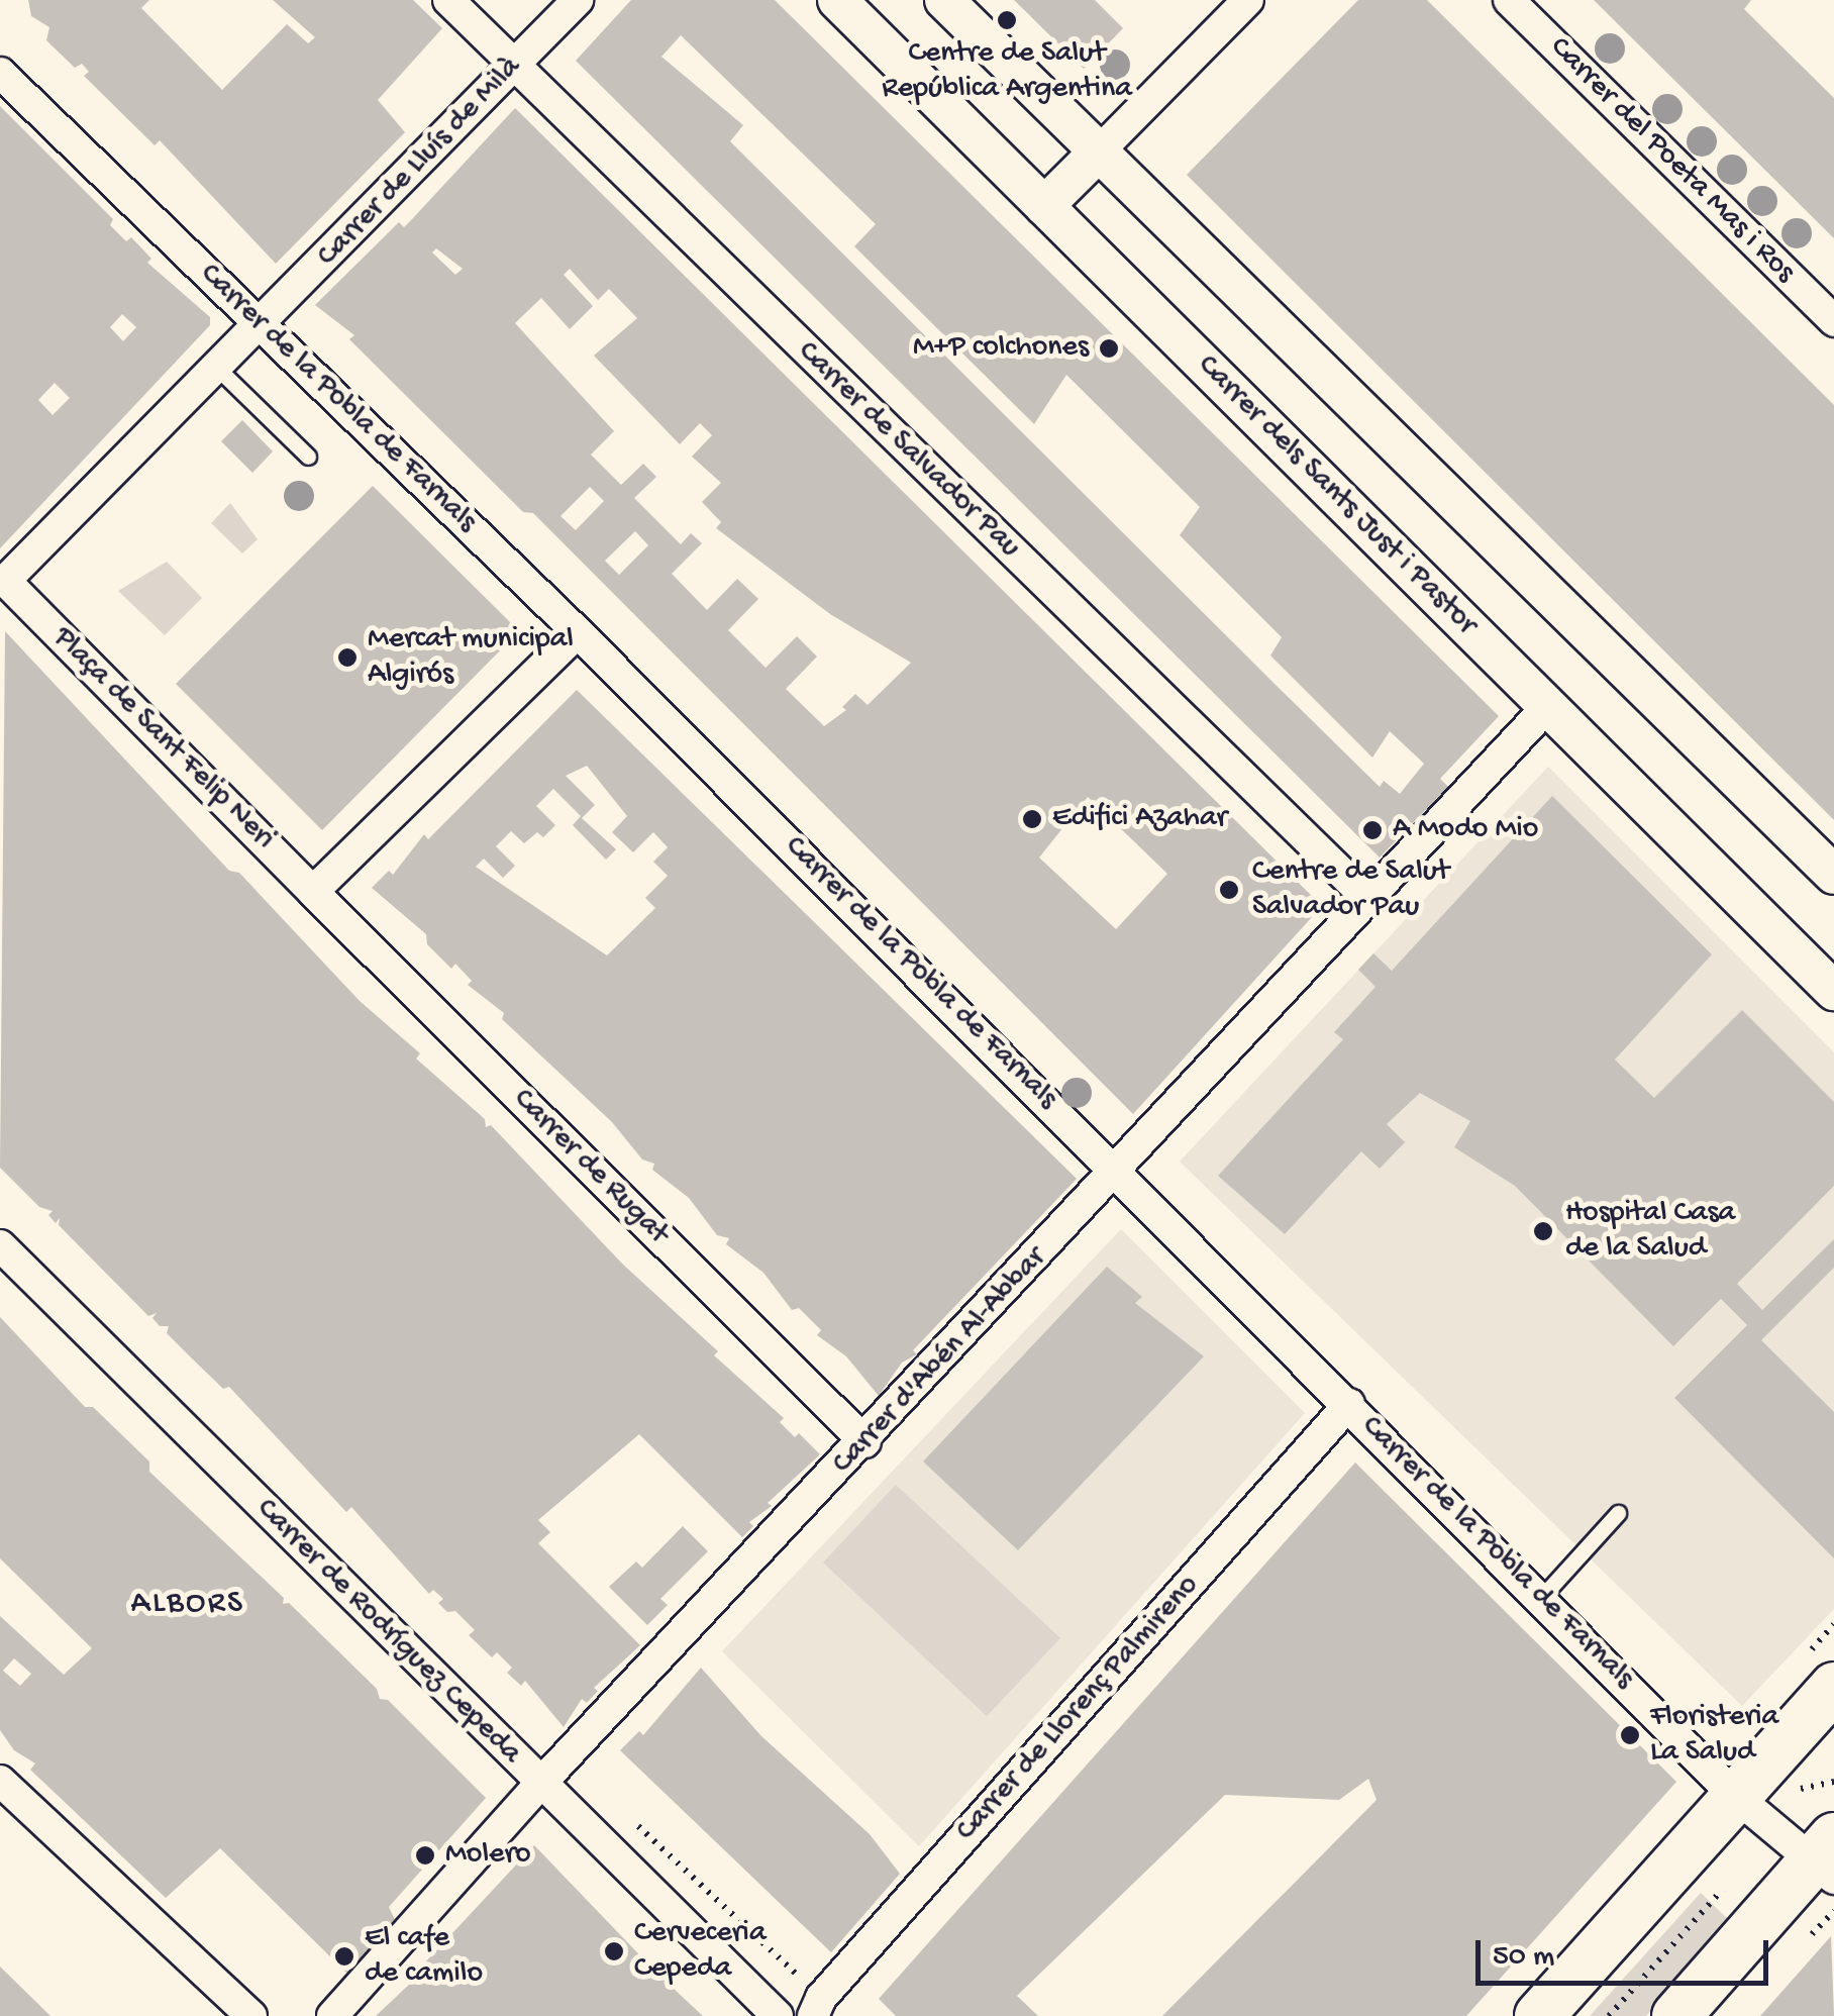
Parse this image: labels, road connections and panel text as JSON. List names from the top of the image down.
{
  "streets": {
    "street": [
      "Carrer del Poeta Mas i Ros",
      "Carrer de Lluís de Milà",
      "Carrer de la Pobla de Farnals",
      "Carrer de Salvador Pau",
      "Carrer dels Sants Just i Pastor",
      "Plaça de Sant Felip Neri",
      "Carrer de Rugat",
      "Carrer d'Abén Al-Abbar",
      "Carrer de Rodríguez Cepeda",
      "Carrer de Llorenç Palmireno"
    ]
  },
  "crossings": [
    ["Carrer de Lluís de Milà", "Carrer de la Pobla de Farnals"],
    ["Carrer de Lluís de Milà", "Carrer de Salvador Pau"],
    ["Carrer de Lluís de Milà", "Plaça de Sant Felip Neri"],
    ["Carrer de la Pobla de Farnals", "Plaça de Sant Felip Neri"],
    ["Carrer de la Pobla de Farnals", "Carrer d'Abén Al-Abbar"],
    ["Carrer de la Pobla de Farnals", "Carrer de Llorenç Palmireno"],
    ["Carrer de Salvador Pau", "Carrer d'Abén Al-Abbar"],
    ["Carrer dels Sants Just i Pastor", "Carrer d'Abén Al-Abbar"],
    ["Plaça de Sant Felip Neri", "Carrer de Rugat"],
    ["Carrer de Rugat", "Carrer d'Abén Al-Abbar"],
    ["Carrer d'Abén Al-Abbar", "Carrer de Rodríguez Cepeda"]
  ],
  "districts": ["ALBORS"],
  "places": [
    "Centre de Salut República Argentina",
    "M+P colchones",
    "Mercat municipal Algirós",
    "Edifici Azahar",
    "A Modo Mio",
    "Centre de Salut Salvador Pau",
    "Hospital Casa de la Salud",
    "Floristeria La Salud",
    "Molero",
    "Cerveceria Cepeda",
    "El cafe de camilo"
  ],
  "scale_bar": "50 m"
}
